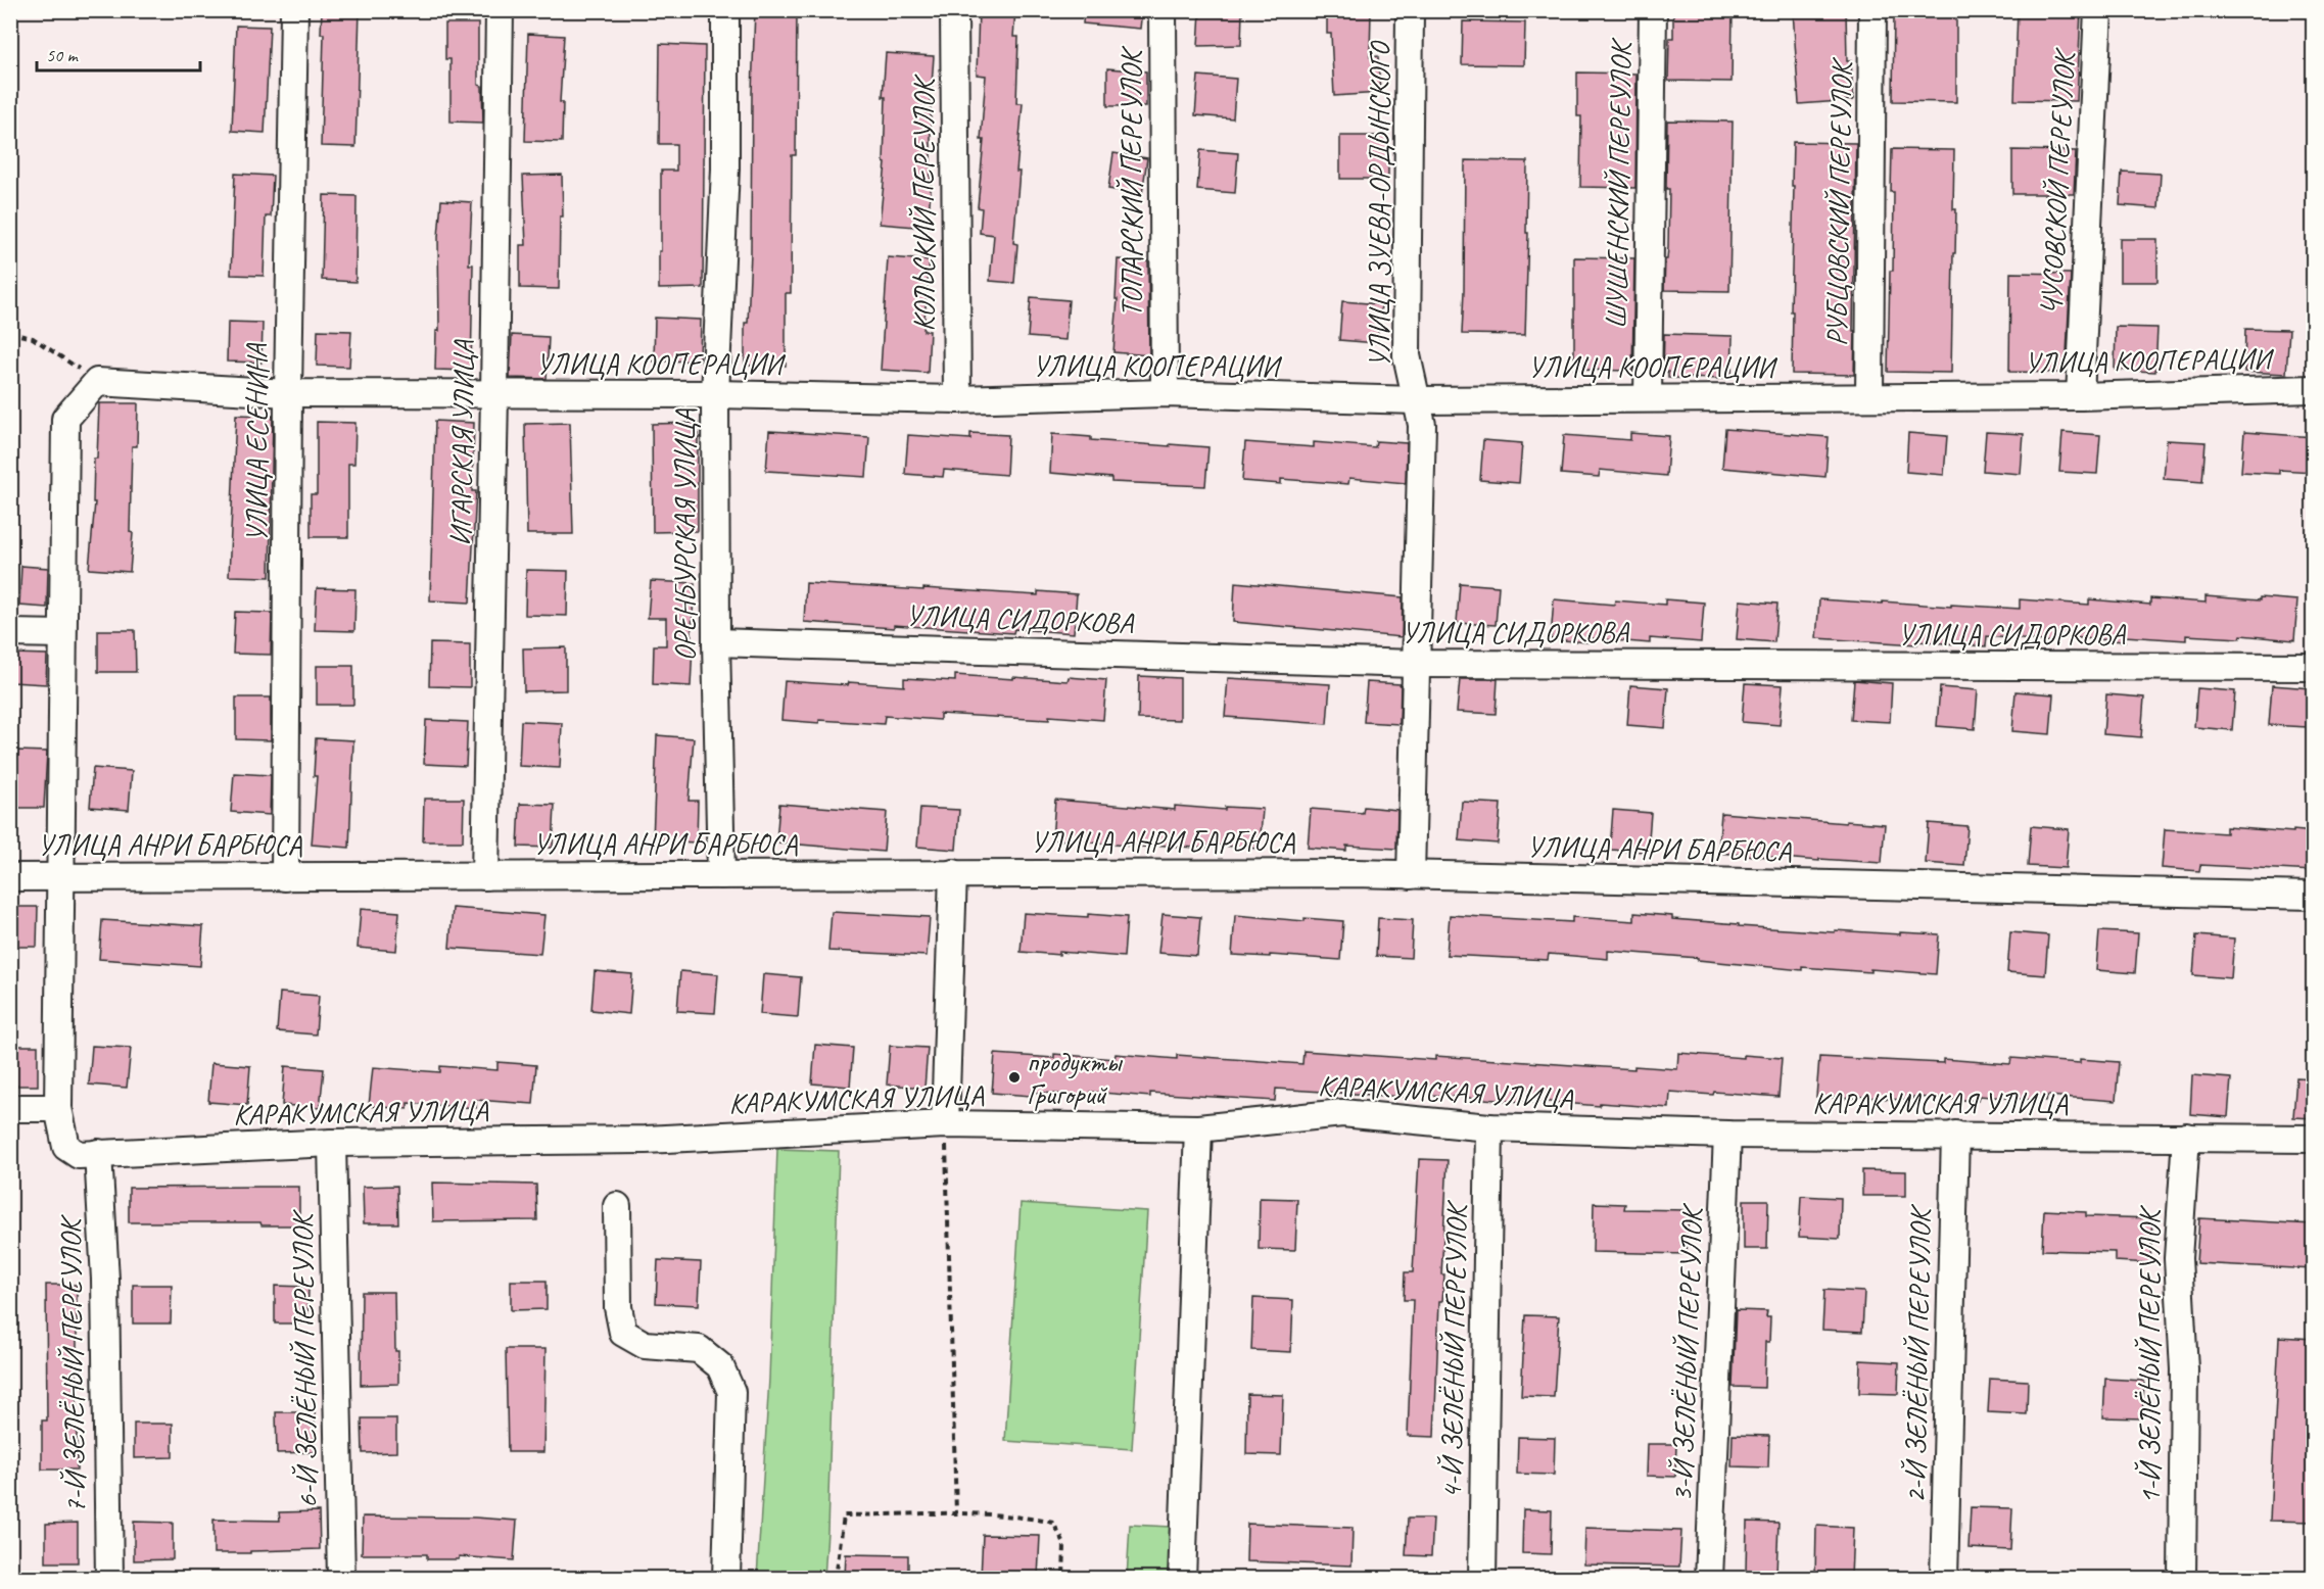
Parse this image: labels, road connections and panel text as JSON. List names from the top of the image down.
{
  "streets": {
    "street": [
      "ТОПАРСКИЙ ПЕРЕУЛОК",
      "ЧУСОВСКОЙ ПЕРЕУЛОК",
      "ШУШЕНСКИЙ ПЕРЕУЛОК",
      "РУБЦОВСКИЙ ПЕРЕУЛОК",
      "КОЛЬСКИЙ ПЕРЕУЛОК",
      "УЛИЦА ЗУЕВА-ОРДЫНСКОГО",
      "УЛИЦА КООПЕРАЦИИ",
      "УЛИЦА ЕСЕНИНА",
      "ИГАРСКАЯ УЛИЦА",
      "ОРЕНБУРСКАЯ УЛИЦА",
      "УЛИЦА СИДОРКОВА",
      "УЛИЦА АНРИ БАРБЮСА",
      "КАРАКУМСКАЯ УЛИЦА",
      "4-Й ЗЕЛЁНЫЙ ПЕРЕУЛОК",
      "3-Й ЗЕЛЁНЫЙ ПЕРЕУЛОК",
      "2-Й ЗЕЛЁНЫЙ ПЕРЕУЛОК",
      "1-Й ЗЕЛЁНЫЙ ПЕРЕУЛОК",
      "6-Й ЗЕЛЁНЫЙ ПЕРЕУЛОК",
      "7-Й ЗЕЛЁНЫЙ ПЕРЕУЛОК"
    ]
  },
  "crossings": [
    ["ТОПАРСКИЙ ПЕРЕУЛОК", "УЛИЦА КООПЕРАЦИИ"],
    ["ЧУСОВСКОЙ ПЕРЕУЛОК", "УЛИЦА КООПЕРАЦИИ"],
    ["ШУШЕНСКИЙ ПЕРЕУЛОК", "УЛИЦА КООПЕРАЦИИ"],
    ["РУБЦОВСКИЙ ПЕРЕУЛОК", "УЛИЦА КООПЕРАЦИИ"],
    ["КОЛЬСКИЙ ПЕРЕУЛОК", "УЛИЦА КООПЕРАЦИИ"],
    ["УЛИЦА ЗУЕВА-ОРДЫНСКОГО", "УЛИЦА КООПЕРАЦИИ"],
    ["УЛИЦА ЗУЕВА-ОРДЫНСКОГО", "УЛИЦА СИДОРКОВА"],
    ["УЛИЦА ЗУЕВА-ОРДЫНСКОГО", "УЛИЦА АНРИ БАРБЮСА"],
    ["УЛИЦА КООПЕРАЦИИ", "УЛИЦА ЕСЕНИНА"],
    ["УЛИЦА КООПЕРАЦИИ", "ИГАРСКАЯ УЛИЦА"],
    ["УЛИЦА КООПЕРАЦИИ", "ОРЕНБУРСКАЯ УЛИЦА"],
    ["УЛИЦА КООПЕРАЦИИ", "КАРАКУМСКАЯ УЛИЦА"],
    ["УЛИЦА ЕСЕНИНА", "УЛИЦА АНРИ БАРБЮСА"],
    ["ИГАРСКАЯ УЛИЦА", "УЛИЦА АНРИ БАРБЮСА"],
    ["ОРЕНБУРСКАЯ УЛИЦА", "УЛИЦА СИДОРКОВА"],
    ["ОРЕНБУРСКАЯ УЛИЦА", "УЛИЦА АНРИ БАРБЮСА"],
    ["УЛИЦА АНРИ БАРБЮСА", "КАРАКУМСКАЯ УЛИЦА"],
    ["КАРАКУМСКАЯ УЛИЦА", "4-Й ЗЕЛЁНЫЙ ПЕРЕУЛОК"],
    ["КАРАКУМСКАЯ УЛИЦА", "3-Й ЗЕЛЁНЫЙ ПЕРЕУЛОК"],
    ["КАРАКУМСКАЯ УЛИЦА", "2-Й ЗЕЛЁНЫЙ ПЕРЕУЛОК"],
    ["КАРАКУМСКАЯ УЛИЦА", "1-Й ЗЕЛЁНЫЙ ПЕРЕУЛОК"],
    ["КАРАКУМСКАЯ УЛИЦА", "6-Й ЗЕЛЁНЫЙ ПЕРЕУЛОК"],
    ["КАРАКУМСКАЯ УЛИЦА", "7-Й ЗЕЛЁНЫЙ ПЕРЕУЛОК"]
  ],
  "places": ["продукты Григорий"],
  "scale_bar": "50 m"
}
